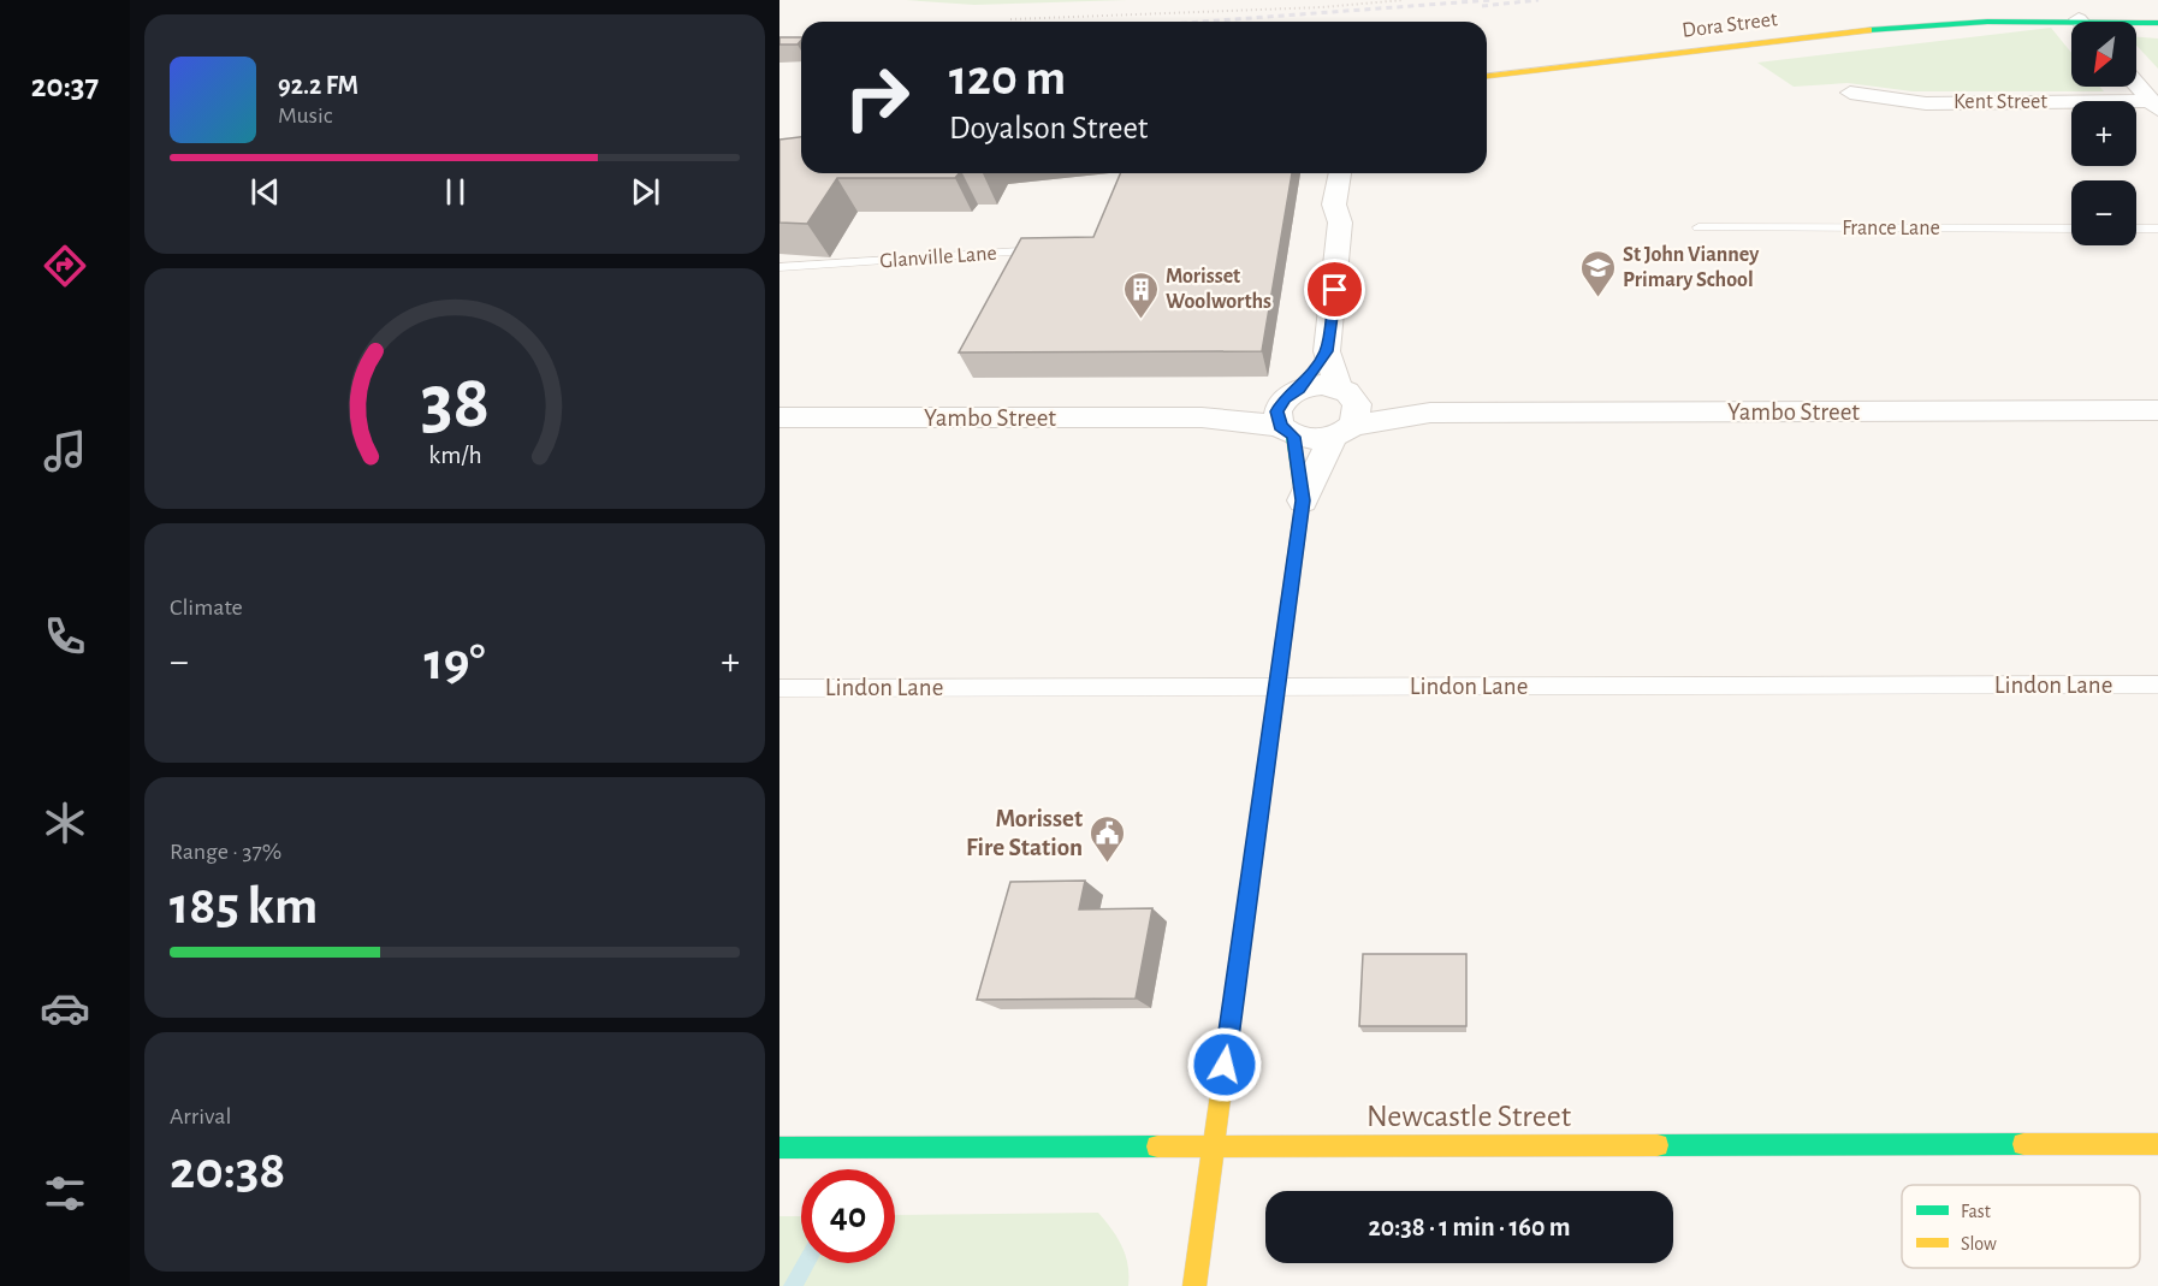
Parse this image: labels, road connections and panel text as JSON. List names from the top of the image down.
{
  "streets": {
    "street": [
      "Dora Street",
      "Kent Street",
      "Yambo Street",
      "Newcastle Street"
    ],
    "lane": ["France Lane", "Glanville Lane", "Lindon Lane"]
  },
  "places": {
    "school or university": ["St John Vianney Primary School"],
    "building": ["Morisset Woolworths"],
    "public building": ["Morisset Fire Station"]
  },
  "legend": ["Fast", "Slow"],
  "north": "bottom left",
  "page": {
    "tabs": "20:37",
    "map_buttons": ["+", "−"],
    "turn": ["120 m", "Doyalson Street"],
    "song": ["92.2 FM", "Music"],
    "tile": [
      "Climate",
      ["Range · 37%", "185 km"],
      ["Arrival", "20:38"]
    ],
    "heat": ["−", "19°", "+"],
    "limit": "40",
    "trip": "20:38 · 1 min · 160 m",
    "gauge": ["38", "km/h"]
  }
}
